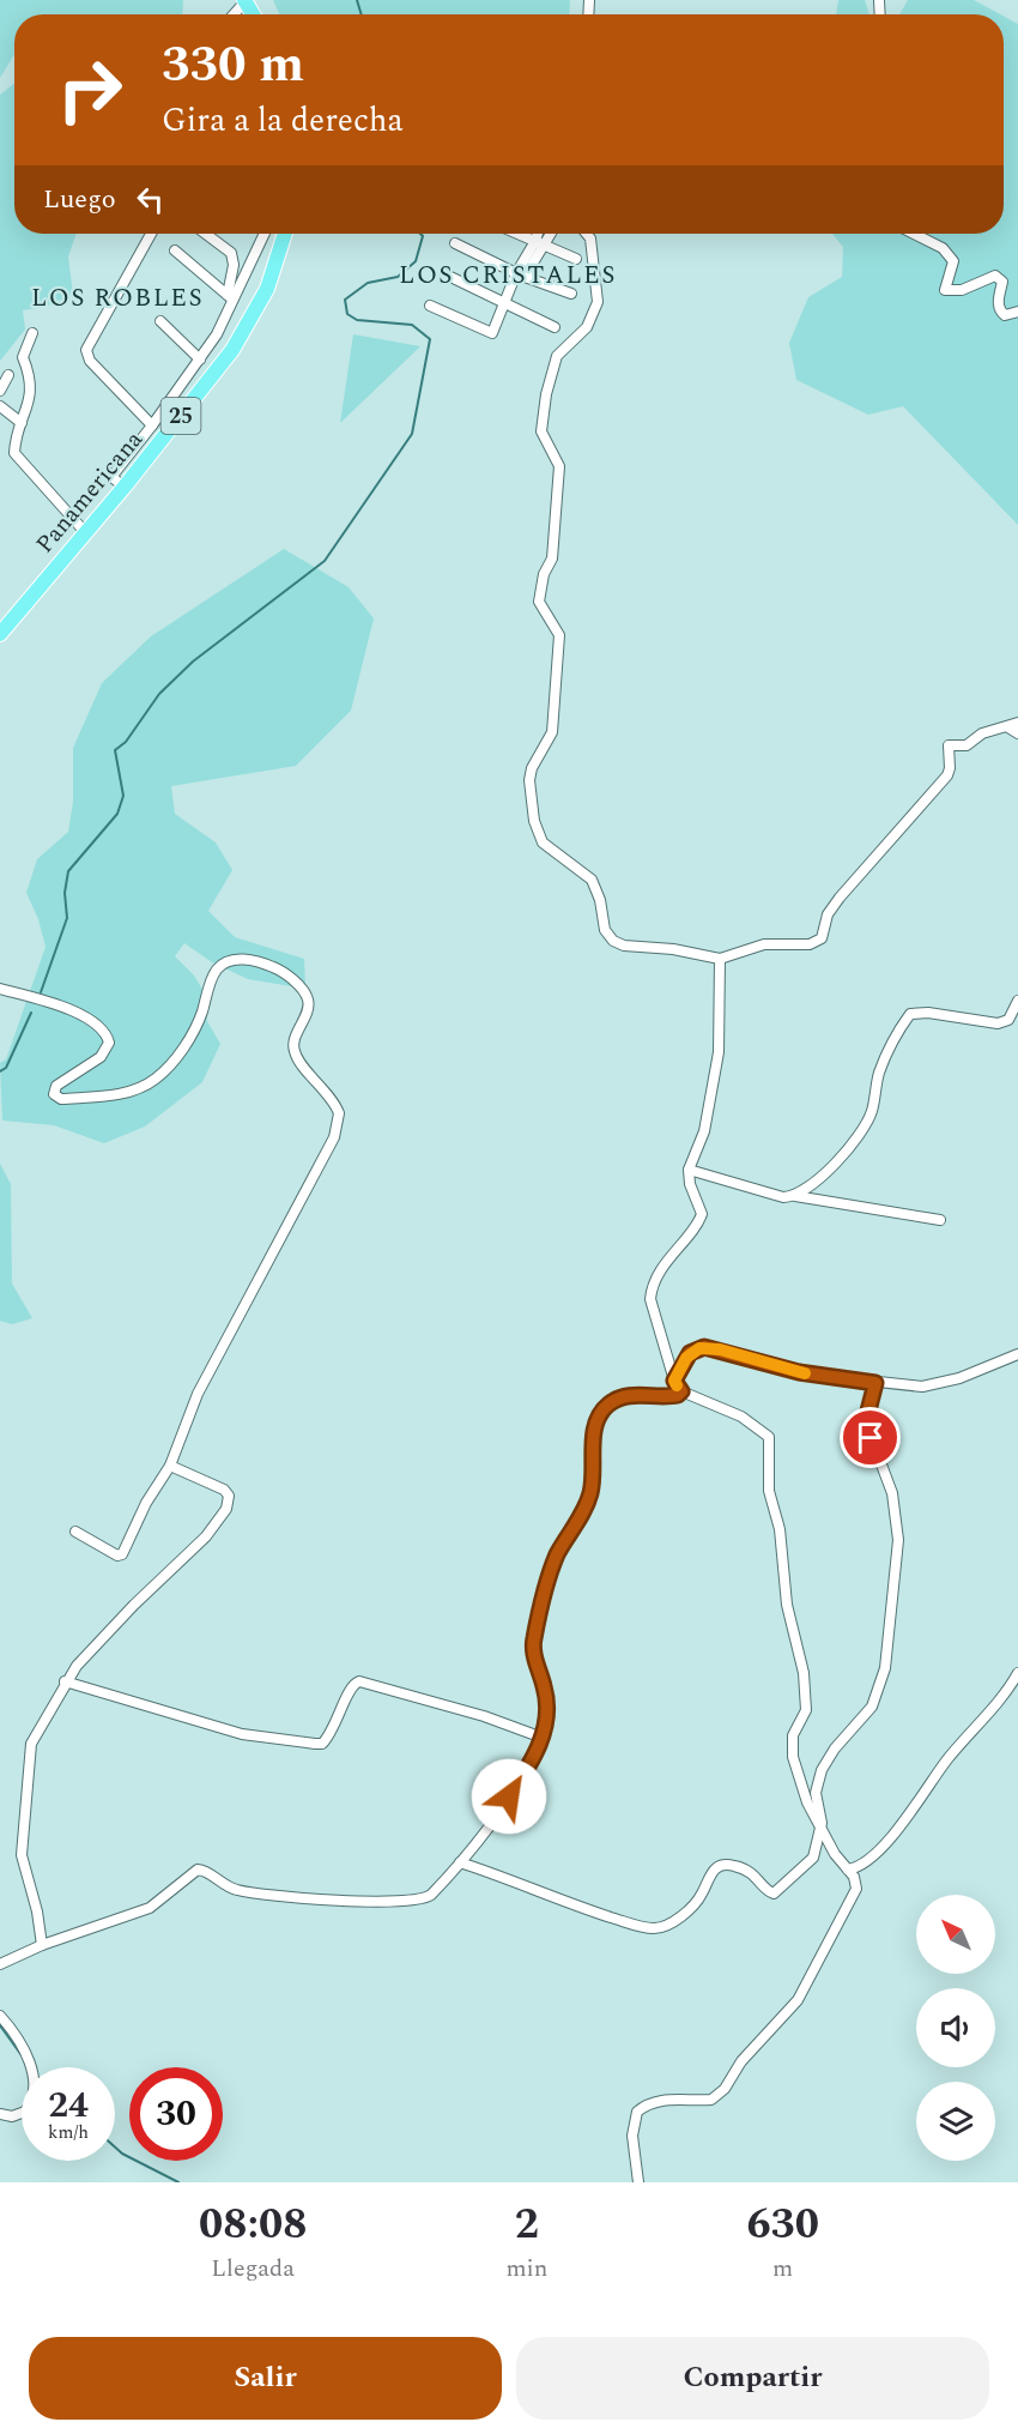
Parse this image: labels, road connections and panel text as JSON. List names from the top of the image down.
{
  "streets": {
    "main road": ["25", "Panamericana"]
  },
  "districts": ["LOS CRISTALES", "LOS ROBLES"],
  "north": "top left",
  "page": {
    "turn": ["330 m", "Gira a la derecha"],
    "then": "Luego",
    "speed": "24 km/h",
    "limit": "30",
    "eta": [
      "08:08",
      "Llegada",
      "2",
      "min",
      "630",
      "m"
    ],
    "buttons": ["Salir", "Compartir"]
  }
}
